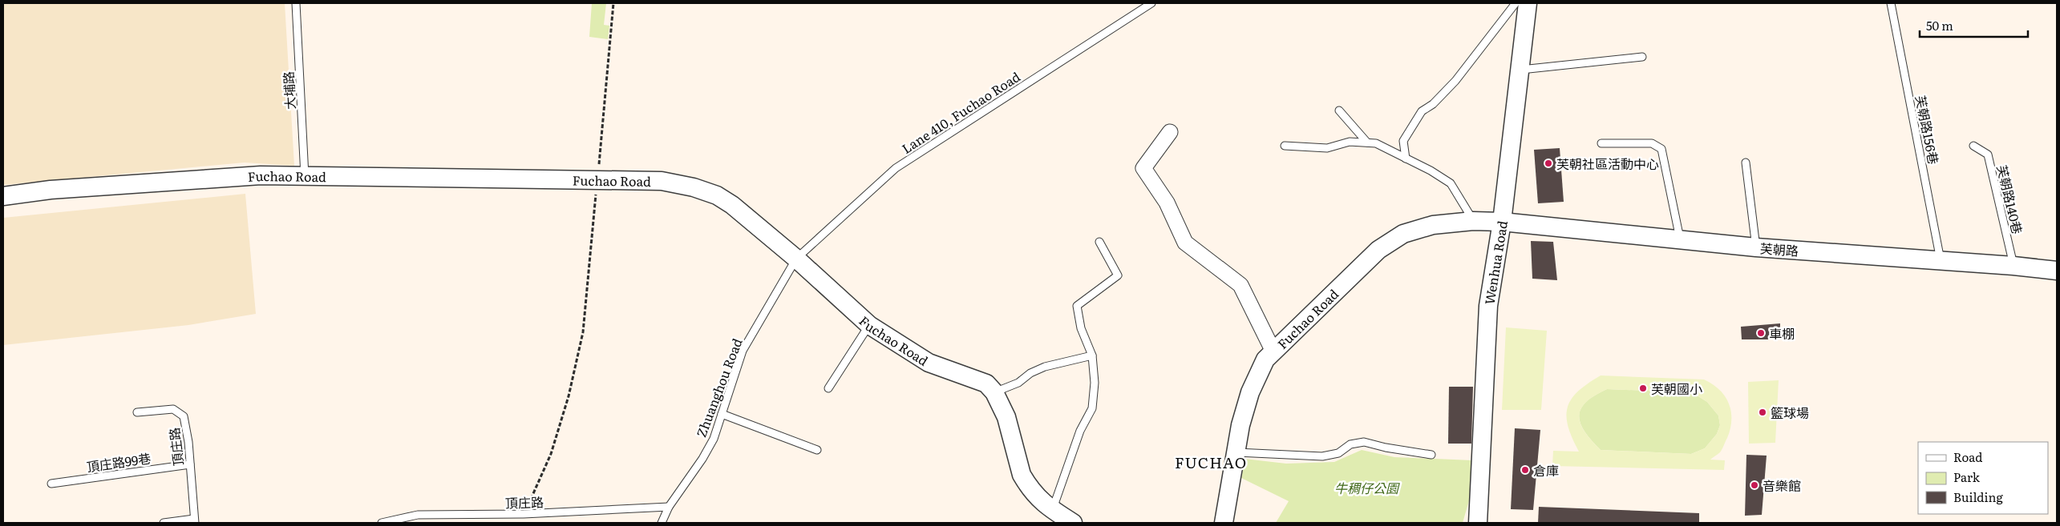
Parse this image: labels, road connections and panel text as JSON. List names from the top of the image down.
{
  "streets": {
    "street": ["Fuchao Road", "芙朝路", "Wenhua Road"],
    "lane": [
      "大埔路",
      "Lane 410, Fuchao Road",
      "芙朝路156巷",
      "芙朝路140巷",
      "Zhuanghou Road",
      "頂庄路",
      "頂庄路99巷"
    ]
  },
  "crossings": [
    ["大埔路", "Fuchao Road"],
    ["Lane 410, Fuchao Road", "Fuchao Road"],
    ["Lane 410, Fuchao Road", "Zhuanghou Road"],
    ["芙朝路156巷", "芙朝路"],
    ["Fuchao Road", "芙朝路"],
    ["Fuchao Road", "Wenhua Road"],
    ["Fuchao Road", "Zhuanghou Road"],
    ["芙朝路140巷", "芙朝路"],
    ["芙朝路", "Wenhua Road"],
    ["Zhuanghou Road", "頂庄路"],
    ["頂庄路", "頂庄路99巷"]
  ],
  "districts": ["FUCHAO"],
  "parks": ["牛稠仔公園"],
  "places": [
    "芙朝社區活動中心",
    "車棚",
    "芙朝國小",
    "籃球場",
    "倉庫",
    "音樂館"
  ],
  "legend": ["Road", "Park", "Building"],
  "scale_bar": "50 m"
}
